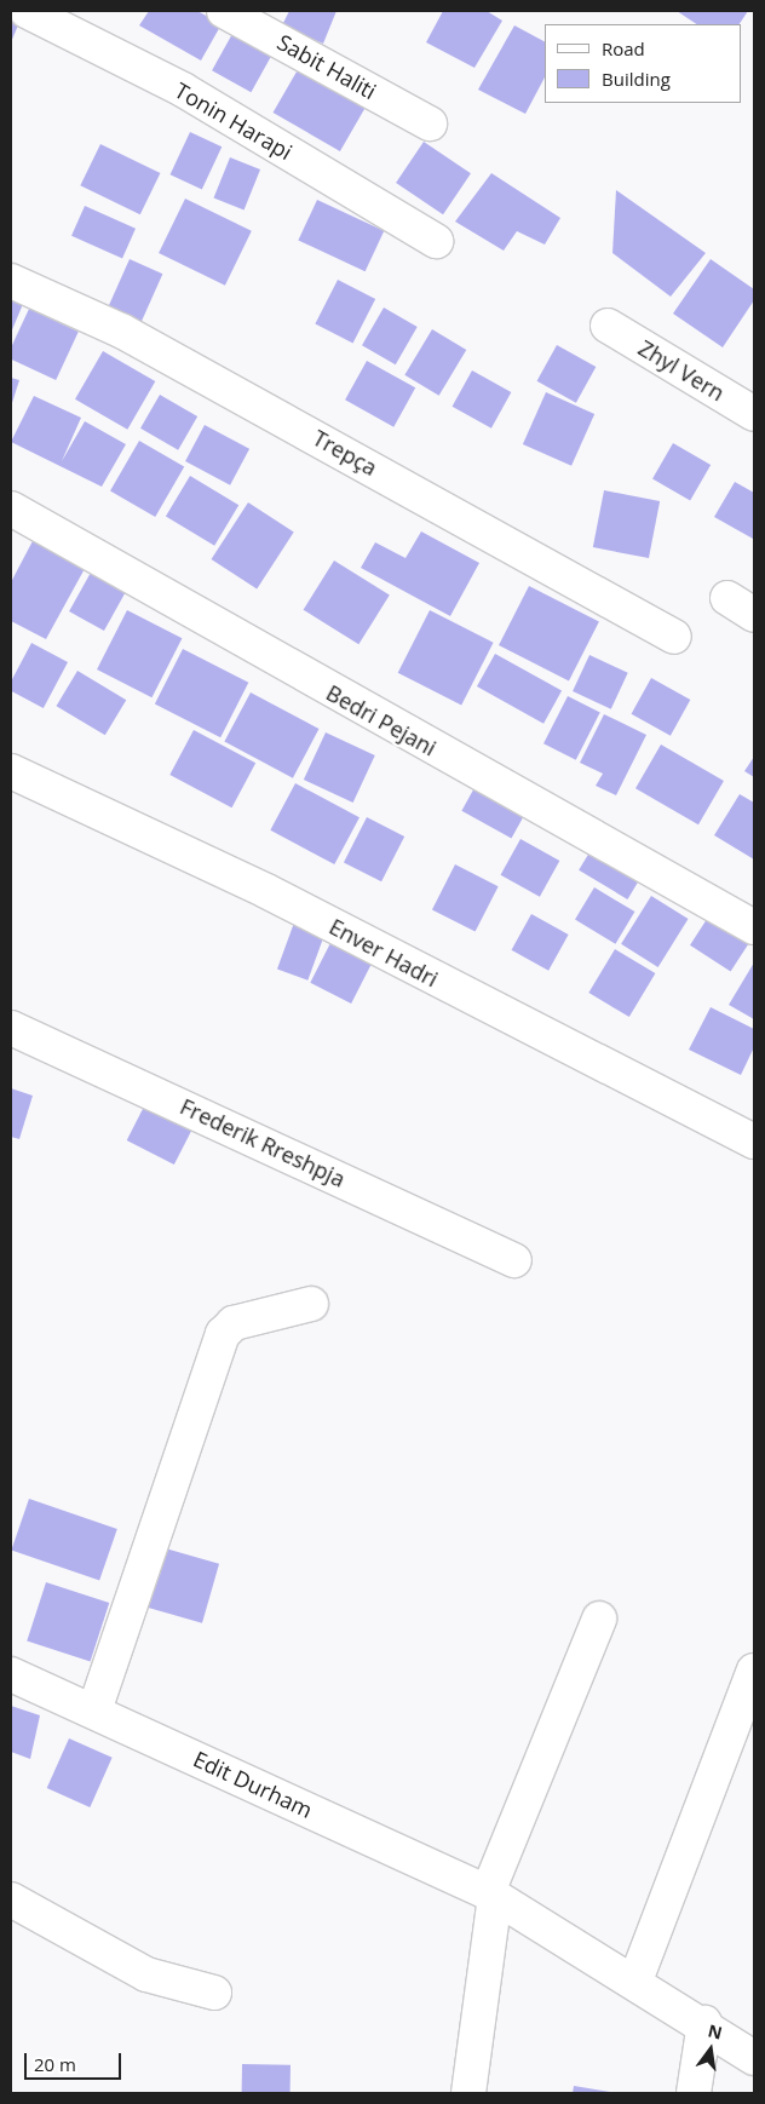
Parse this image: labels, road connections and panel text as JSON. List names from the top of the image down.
{
  "streets": {
    "street": [
      "Sabit Haliti",
      "Tonin Harapi",
      "Zhyl Vern",
      "Trepça",
      "Bedri Pejani",
      "Enver Hadri",
      "Frederik Rreshpja",
      "Edit Durham"
    ]
  },
  "legend": ["Road", "Building"],
  "scale_bar": "20 m",
  "north": "top"
}
